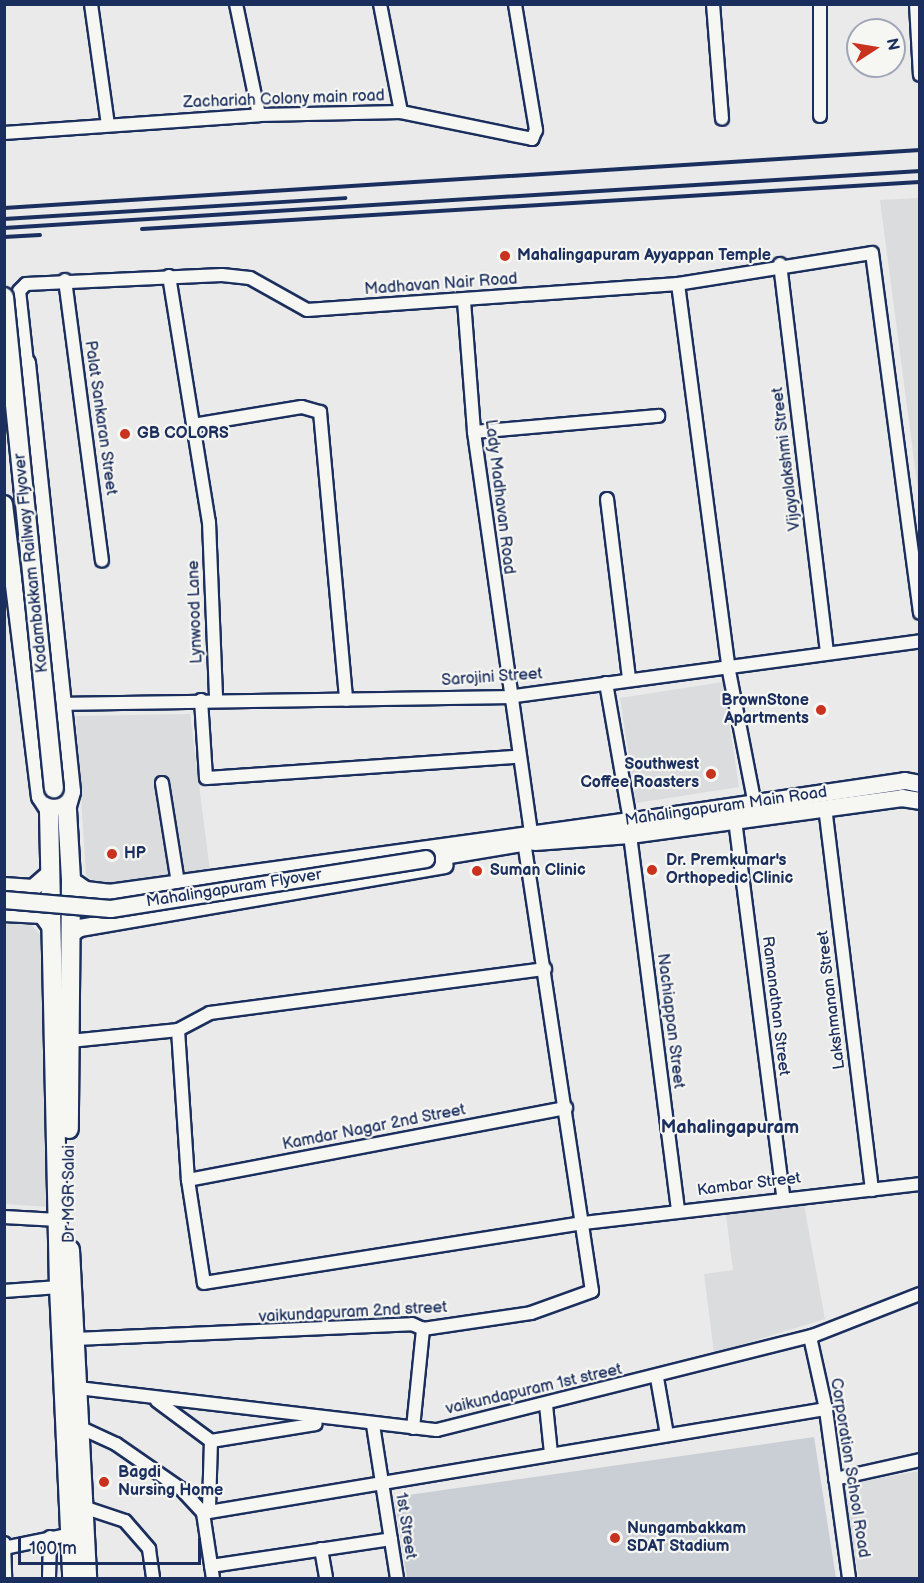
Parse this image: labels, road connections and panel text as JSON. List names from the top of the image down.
{
  "streets": {
    "main road": [
      "Kodambakkam Railway Flyover",
      "Mahalingapuram Main Road",
      "Mahalingapuram Flyover",
      "Dr MGR Salai"
    ],
    "street": [
      "Zachariah Colony main road",
      "Madhavan Nair Road",
      "Palat Sankaran Street",
      "Vijayalakshmi Street",
      "Lady Madhavan Road",
      "Lynwood Lane",
      "Sarojini Street",
      "Lakshmanan Street",
      "Ramanathan Street",
      "Nachiappan Street",
      "Kamdar Nagar 2nd Street",
      "Kambar Street",
      "vaikundapuram 2nd street",
      "vaikundapuram 1st street",
      "Corporation School Road",
      "1st Street"
    ]
  },
  "crossings": [
    ["Madhavan Nair Road", "Palat Sankaran Street"],
    ["Madhavan Nair Road", "Vijayalakshmi Street"],
    ["Madhavan Nair Road", "Lady Madhavan Road"],
    ["Madhavan Nair Road", "Lynwood Lane"],
    ["Vijayalakshmi Street", "Sarojini Street"],
    ["Lady Madhavan Road", "Sarojini Street"],
    ["Lady Madhavan Road", "Mahalingapuram Main Road"],
    ["Lady Madhavan Road", "Kamdar Nagar 2nd Street"],
    ["Lady Madhavan Road", "Kambar Street"],
    ["Lady Madhavan Road", "vaikundapuram 2nd street"],
    ["Kodambakkam Railway Flyover", "Dr MGR Salai"],
    ["Lynwood Lane", "Sarojini Street"],
    ["Sarojini Street", "Nachiappan Street"],
    ["Mahalingapuram Main Road", "Mahalingapuram Flyover"],
    ["Mahalingapuram Main Road", "Lakshmanan Street"],
    ["Mahalingapuram Main Road", "Ramanathan Street"],
    ["Mahalingapuram Main Road", "Nachiappan Street"],
    ["Lakshmanan Street", "Kambar Street"],
    ["Ramanathan Street", "Kambar Street"],
    ["Nachiappan Street", "Kambar Street"],
    ["Kamdar Nagar 2nd Street", "Kambar Street"],
    ["Dr MGR Salai", "vaikundapuram 2nd street"],
    ["Dr MGR Salai", "vaikundapuram 1st street"],
    ["vaikundapuram 1st street", "Corporation School Road"],
    ["vaikundapuram 1st street", "1st Street"]
  ],
  "districts": ["Mahalingapuram"],
  "places": [
    "Mahalingapuram Ayyappan Temple",
    "GB COLORS",
    "BrownStone Apartments",
    "Southwest Coffee Roasters",
    "HP",
    "Dr. Premkumar's Orthopedic Clinic",
    "Suman Clinic",
    "Bagdi Nursing Home",
    "Nungambakkam SDAT Stadium"
  ],
  "scale_bar": "100 m",
  "north": "right"
}
